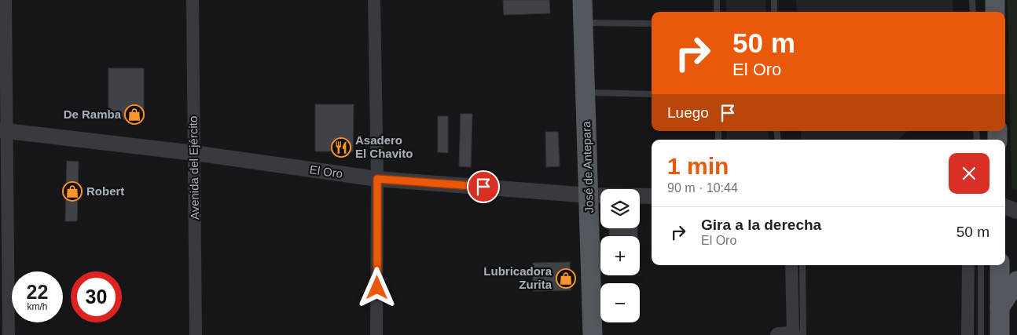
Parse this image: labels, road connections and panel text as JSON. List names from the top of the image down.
{
  "streets": {
    "main road": ["José de Antepara"],
    "street": ["Avenida del Ejército", "El Oro"]
  },
  "crossings": [
    ["José de Antepara", "El Oro"],
    ["Avenida del Ejército", "El Oro"]
  ],
  "places": {
    "shop": ["De Ramba", "Robert", "Lubricadora Zurita"],
    "restaurant": ["Asadero El Chavito"]
  },
  "page": {
    "turn": ["50 m", "El Oro"],
    "then": "Luego",
    "heading": ["1 min", "90 m · 10:44"],
    "map_buttons": ["+", "−"],
    "list": [
      {
        "name": "Gira a la derecha",
        "note": "El Oro",
        "value": "50 m"
      }
    ],
    "speed": "22 km/h",
    "limit": "30"
  }
}
